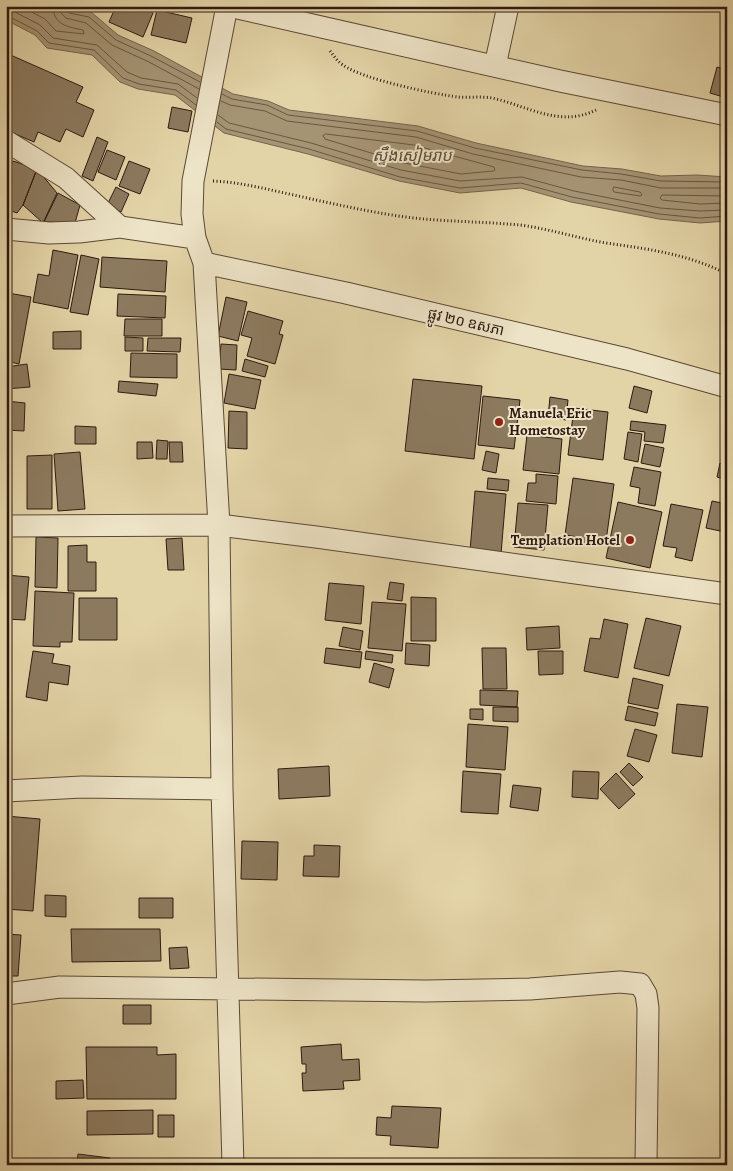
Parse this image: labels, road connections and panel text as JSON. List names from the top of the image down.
{
  "streets": {
    "street": ["ផ្លូវ ២០ ឧសភា"]
  },
  "water": ["ស្ទឹងសៀមរាប"],
  "places": ["Manuela Eric Hometostay", "Templation Hotel"]
}
